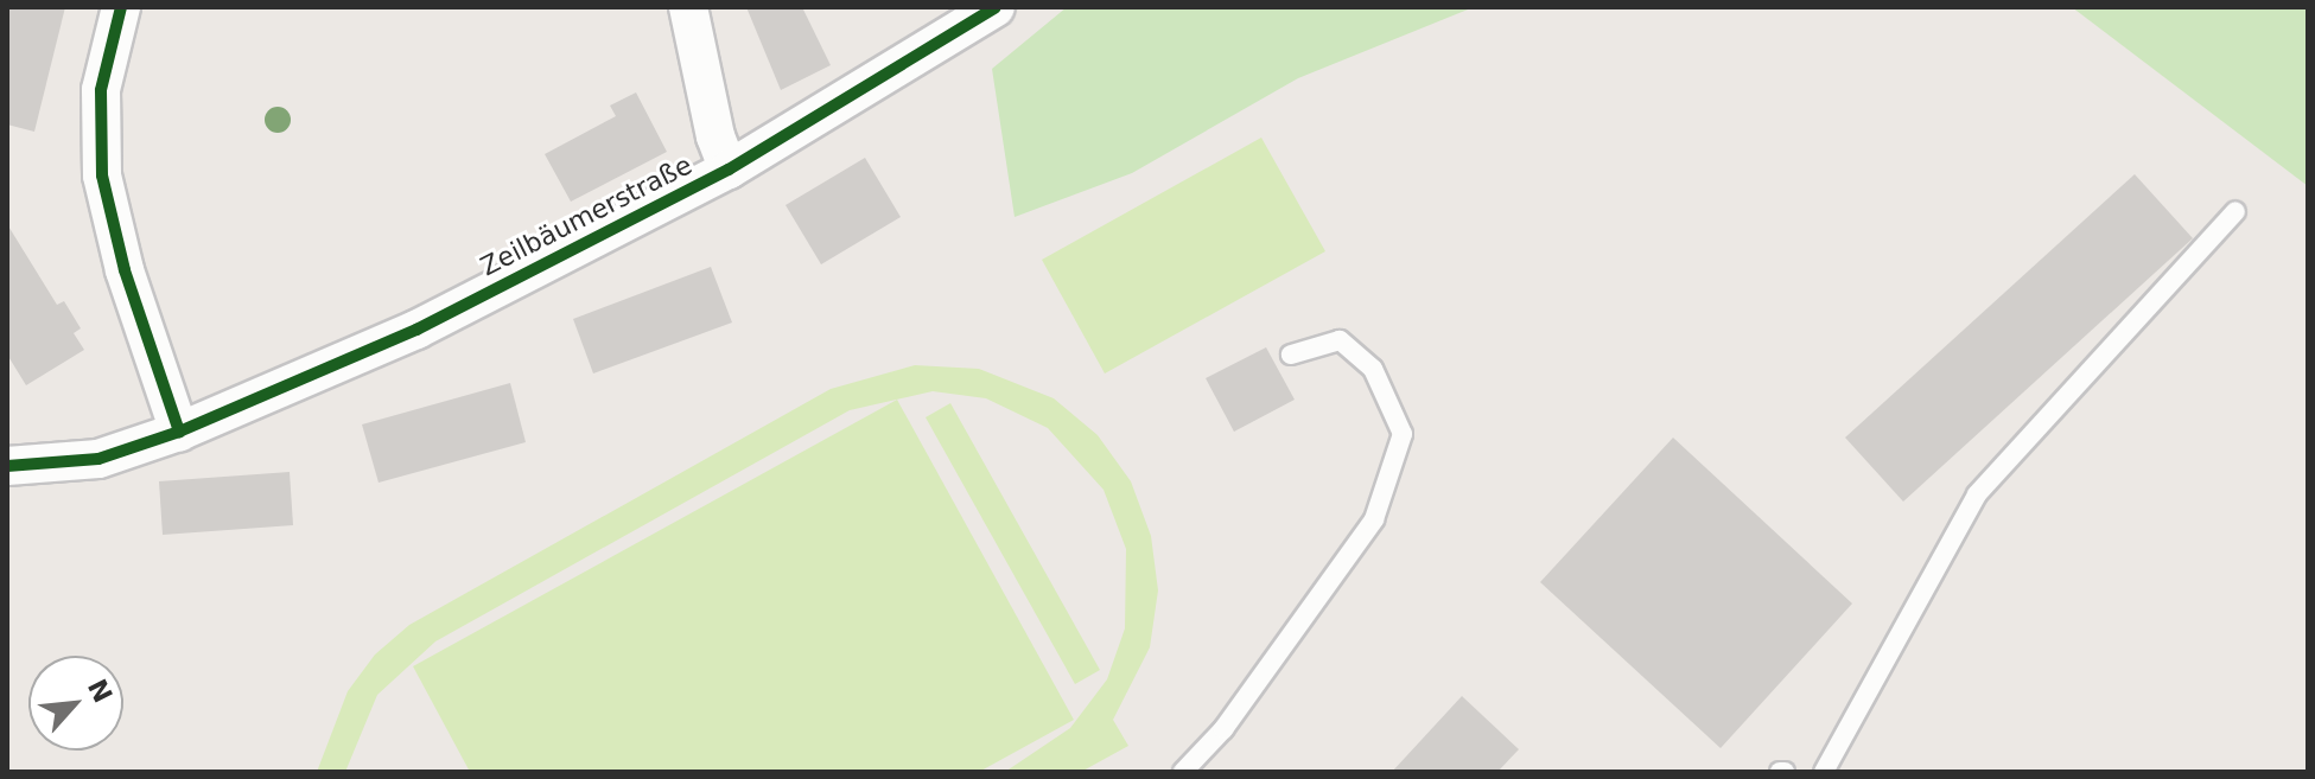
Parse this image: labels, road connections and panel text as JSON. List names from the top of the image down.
{
  "streets": {
    "street": ["Zeilbäumerstraße"]
  },
  "north": "top right"
}
